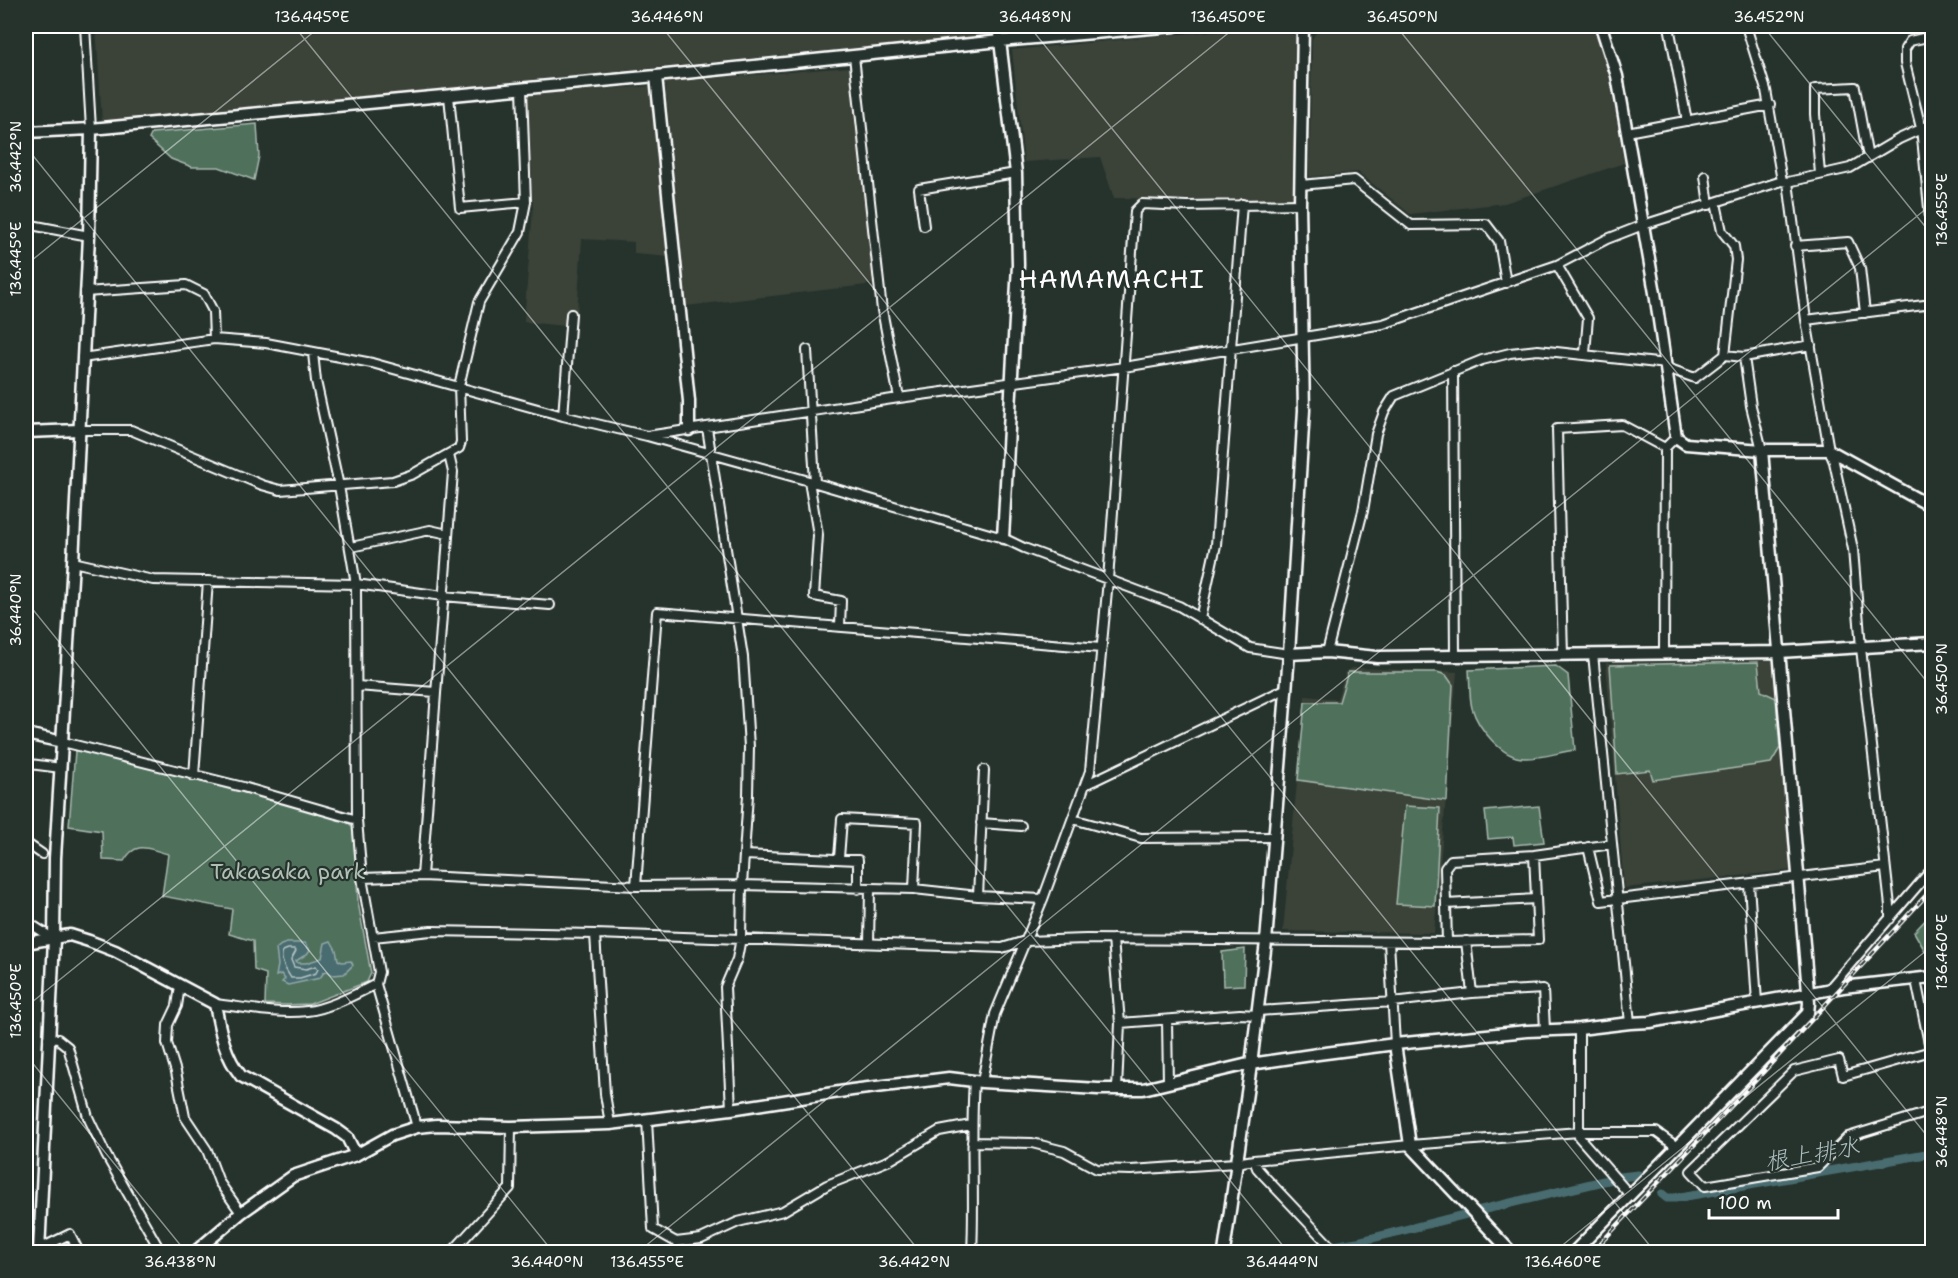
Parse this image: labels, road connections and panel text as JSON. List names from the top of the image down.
{
  "districts": ["HAMAMACHI"],
  "water": ["根上排水"],
  "parks": ["Takasaka park"],
  "scale_bar": "100 m",
  "coordinates": [
    "136.445°E",
    "36.446°N",
    "36.448°N",
    "136.450°E",
    "36.450°N",
    "36.452°N",
    "36.442°N",
    "136.455°E",
    "36.440°N",
    "136.460°E",
    "36.438°N",
    "36.444°N"
  ]
}
